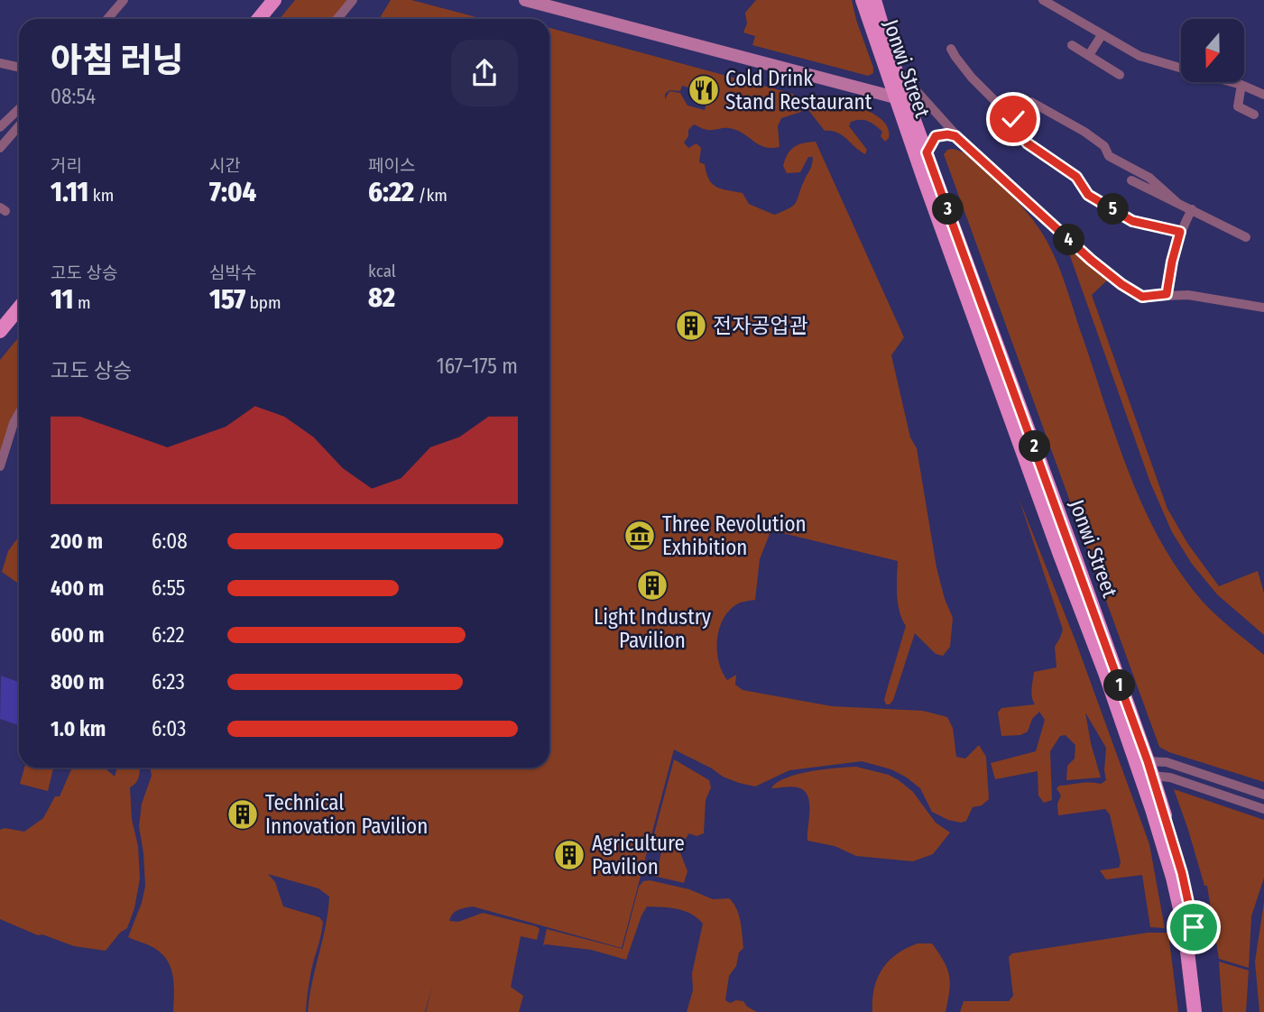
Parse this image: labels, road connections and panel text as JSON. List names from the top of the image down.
{
  "streets": {
    "main road": ["Jonwi Street"]
  },
  "places": {
    "restaurant": ["Cold Drink Stand Restaurant"],
    "building": [
      "전자공업관",
      "Light Industry Pavilion",
      "Technical Innovation Pavilion",
      "Agriculture Pavilion"
    ],
    "museum": ["Three Revolution Exhibition"]
  },
  "north": "bottom",
  "page": {
    "heading": ["아침 러닝", "08:54"],
    "stats": [
      ["거리", "1.11 km"],
      ["시간", "7:04"],
      ["페이스", "6:22 /km"],
      ["고도 상승", "11 m"],
      ["심박수", "157 bpm"],
      ["kcal", "82"]
    ],
    "pins": [
      "3",
      "5",
      "4",
      "2",
      "1"
    ],
    "chart": ["고도 상승", "167–175 m"],
    "list": [
      {
        "name": "200 m",
        "note": "6:08"
      },
      {
        "name": "400 m",
        "note": "6:55"
      },
      {
        "name": "600 m",
        "note": "6:22"
      },
      {
        "name": "800 m",
        "note": "6:23"
      },
      {
        "name": "1.0 km",
        "note": "6:03"
      }
    ]
  }
}
